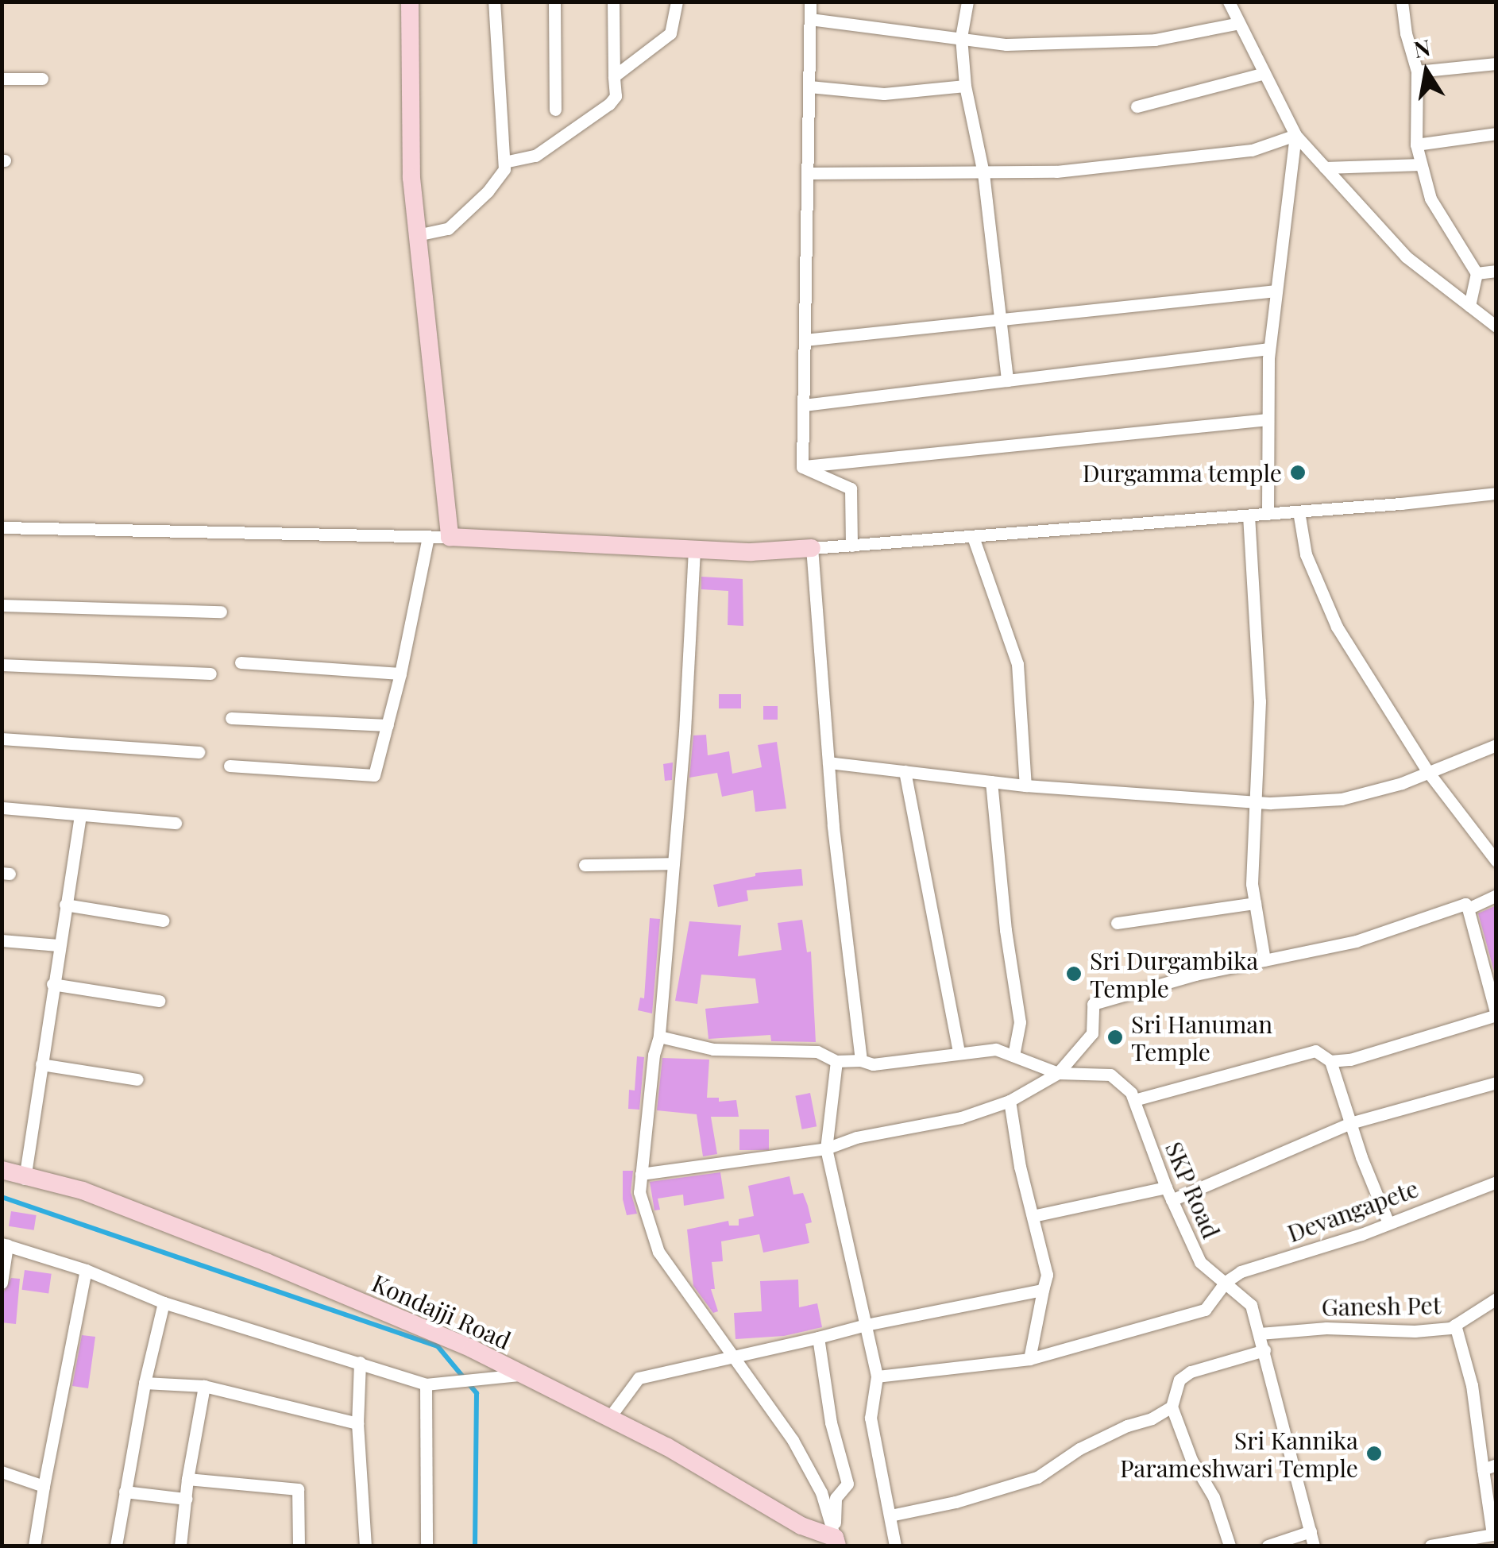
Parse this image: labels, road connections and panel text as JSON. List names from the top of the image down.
{
  "streets": {
    "street": [
      "SKP Road",
      "Devangapete",
      "Ganesh Pet",
      "Kondajji Road"
    ]
  },
  "crossings": [
    ["SKP Road", "Devangapete"],
    ["SKP Road", "Ganesh Pet"]
  ],
  "places": [
    "Durgamma temple",
    "Sri Durgambika Temple",
    "Sri Hanuman Temple",
    "Sri Kannika Parameshwari Temple"
  ],
  "north": "top"
}
